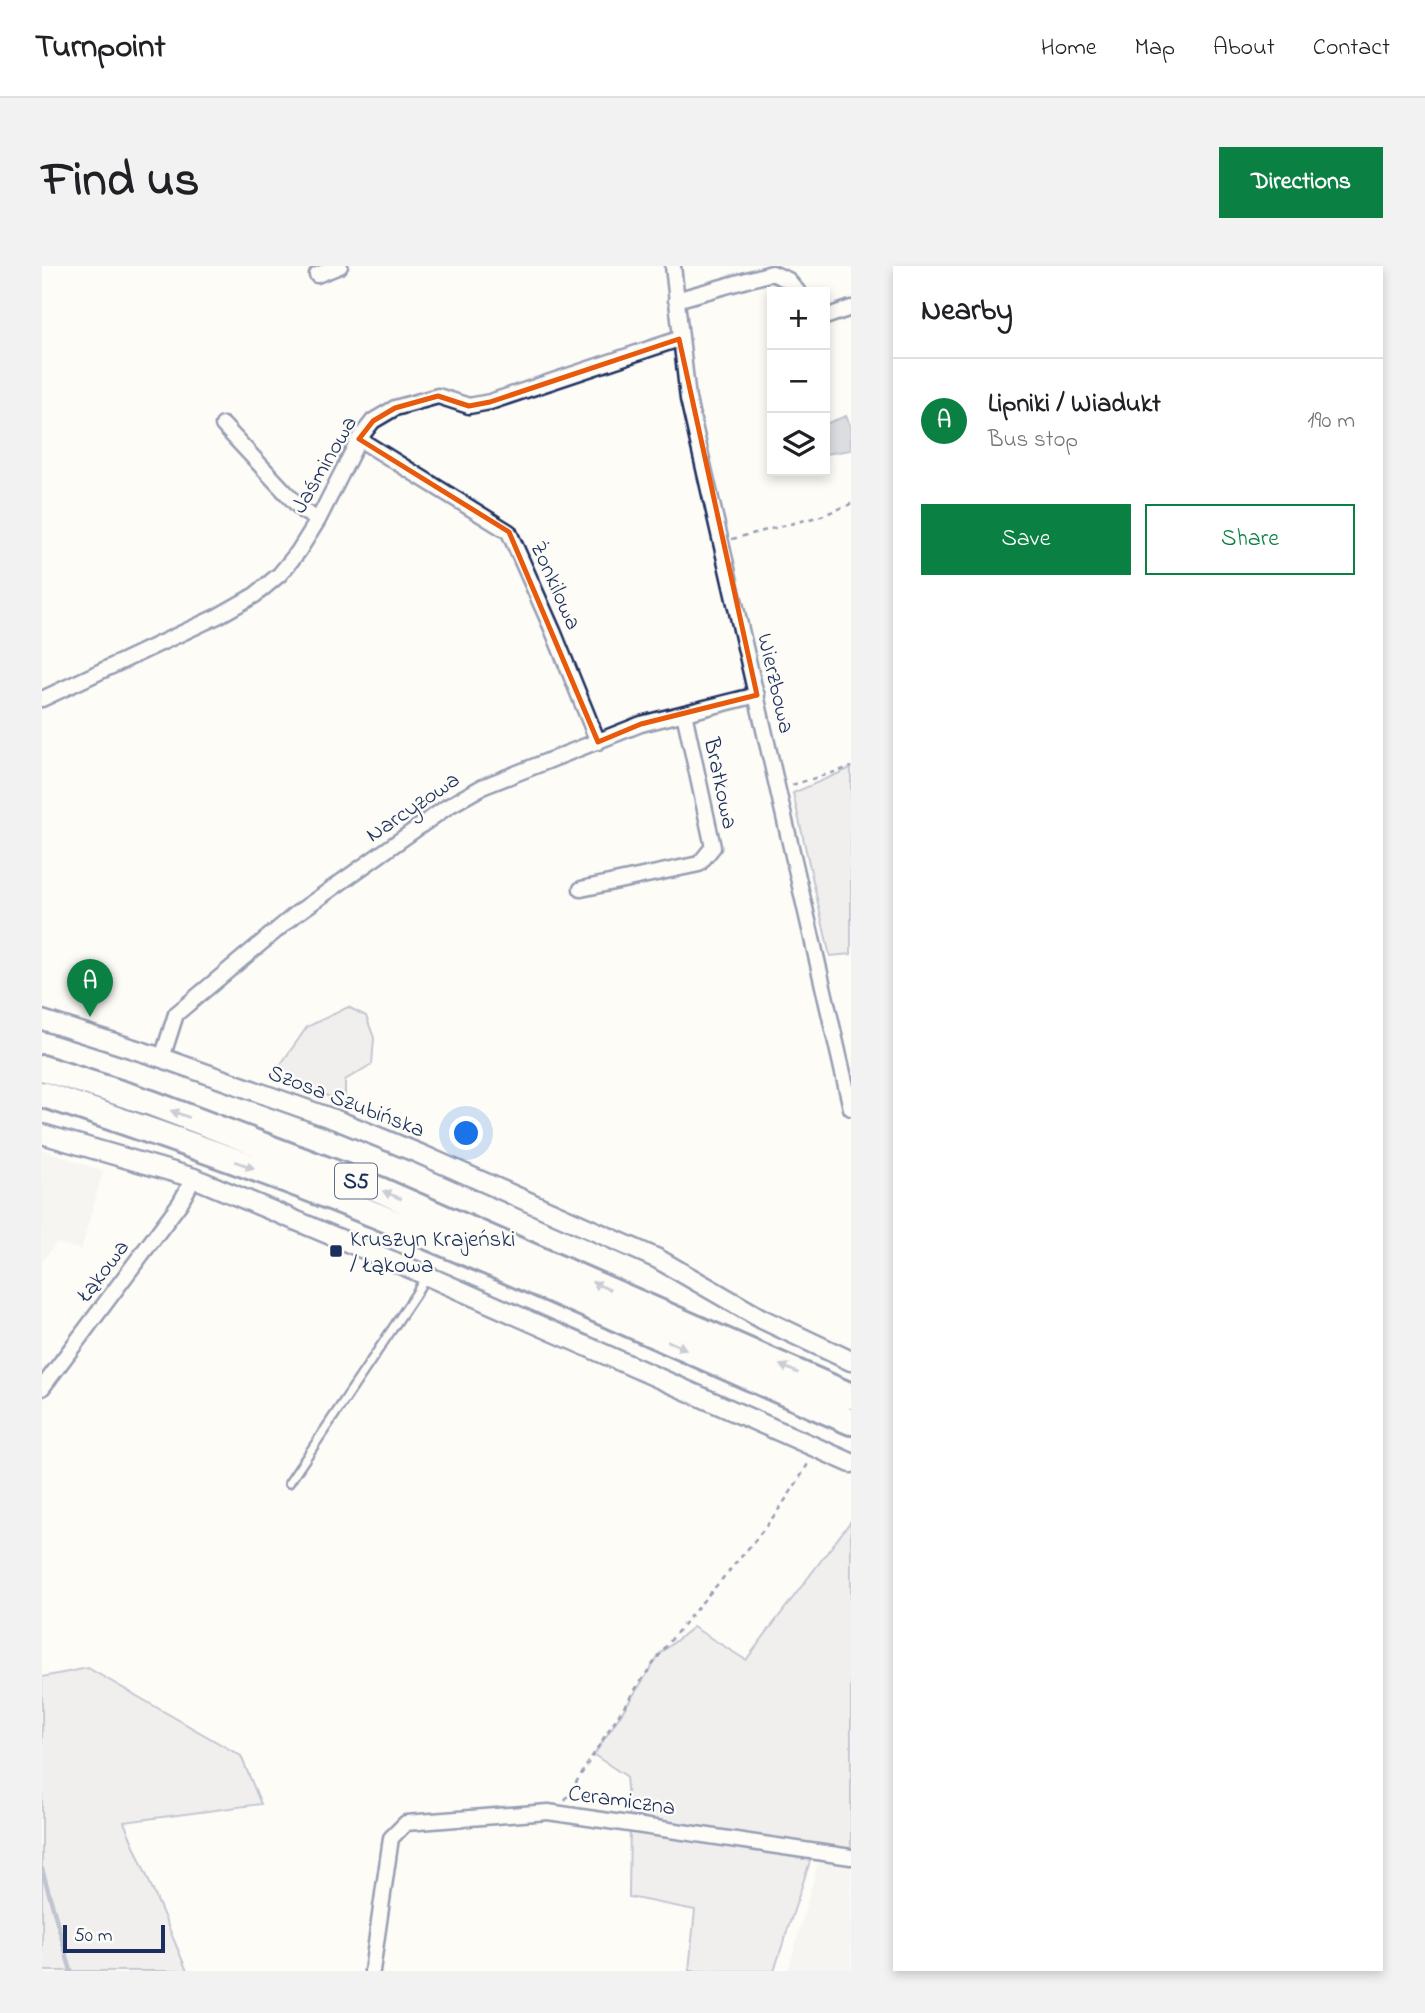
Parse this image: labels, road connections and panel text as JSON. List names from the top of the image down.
{
  "streets": {
    "highway": ["S5"],
    "street": [
      "Jaśminowa",
      "Żonkilowa",
      "Wierzbowa",
      "Bratkowa",
      "Narcyzowa",
      "Szosa Szubińska",
      "Łąkowa",
      "Ceramiczna"
    ]
  },
  "crossings": [
    ["Jaśminowa", "Żonkilowa"],
    ["Jaśminowa", "Wierzbowa"],
    ["Żonkilowa", "Narcyzowa"],
    ["Wierzbowa", "Narcyzowa"],
    ["Bratkowa", "Narcyzowa"],
    ["Narcyzowa", "Szosa Szubińska"]
  ],
  "places": {
    "transit": ["Kruszyn Krajeński / Łąkowa"]
  },
  "scale_bar": "50 m",
  "page": {
    "header": "Turnpoint",
    "nav": [
      "Home",
      "Map",
      "About",
      "Contact"
    ],
    "title": "Find us",
    "buttons": [
      "Directions",
      ["Save", "Share"]
    ],
    "heading": "Nearby",
    "map_buttons": ["+", "−"],
    "list": [
      {
        "mark": "A",
        "name": "Lipniki / Wiadukt",
        "note": "Bus stop",
        "value": "190 m"
      }
    ],
    "pins": "A",
    "scale": "50 m"
  }
}
